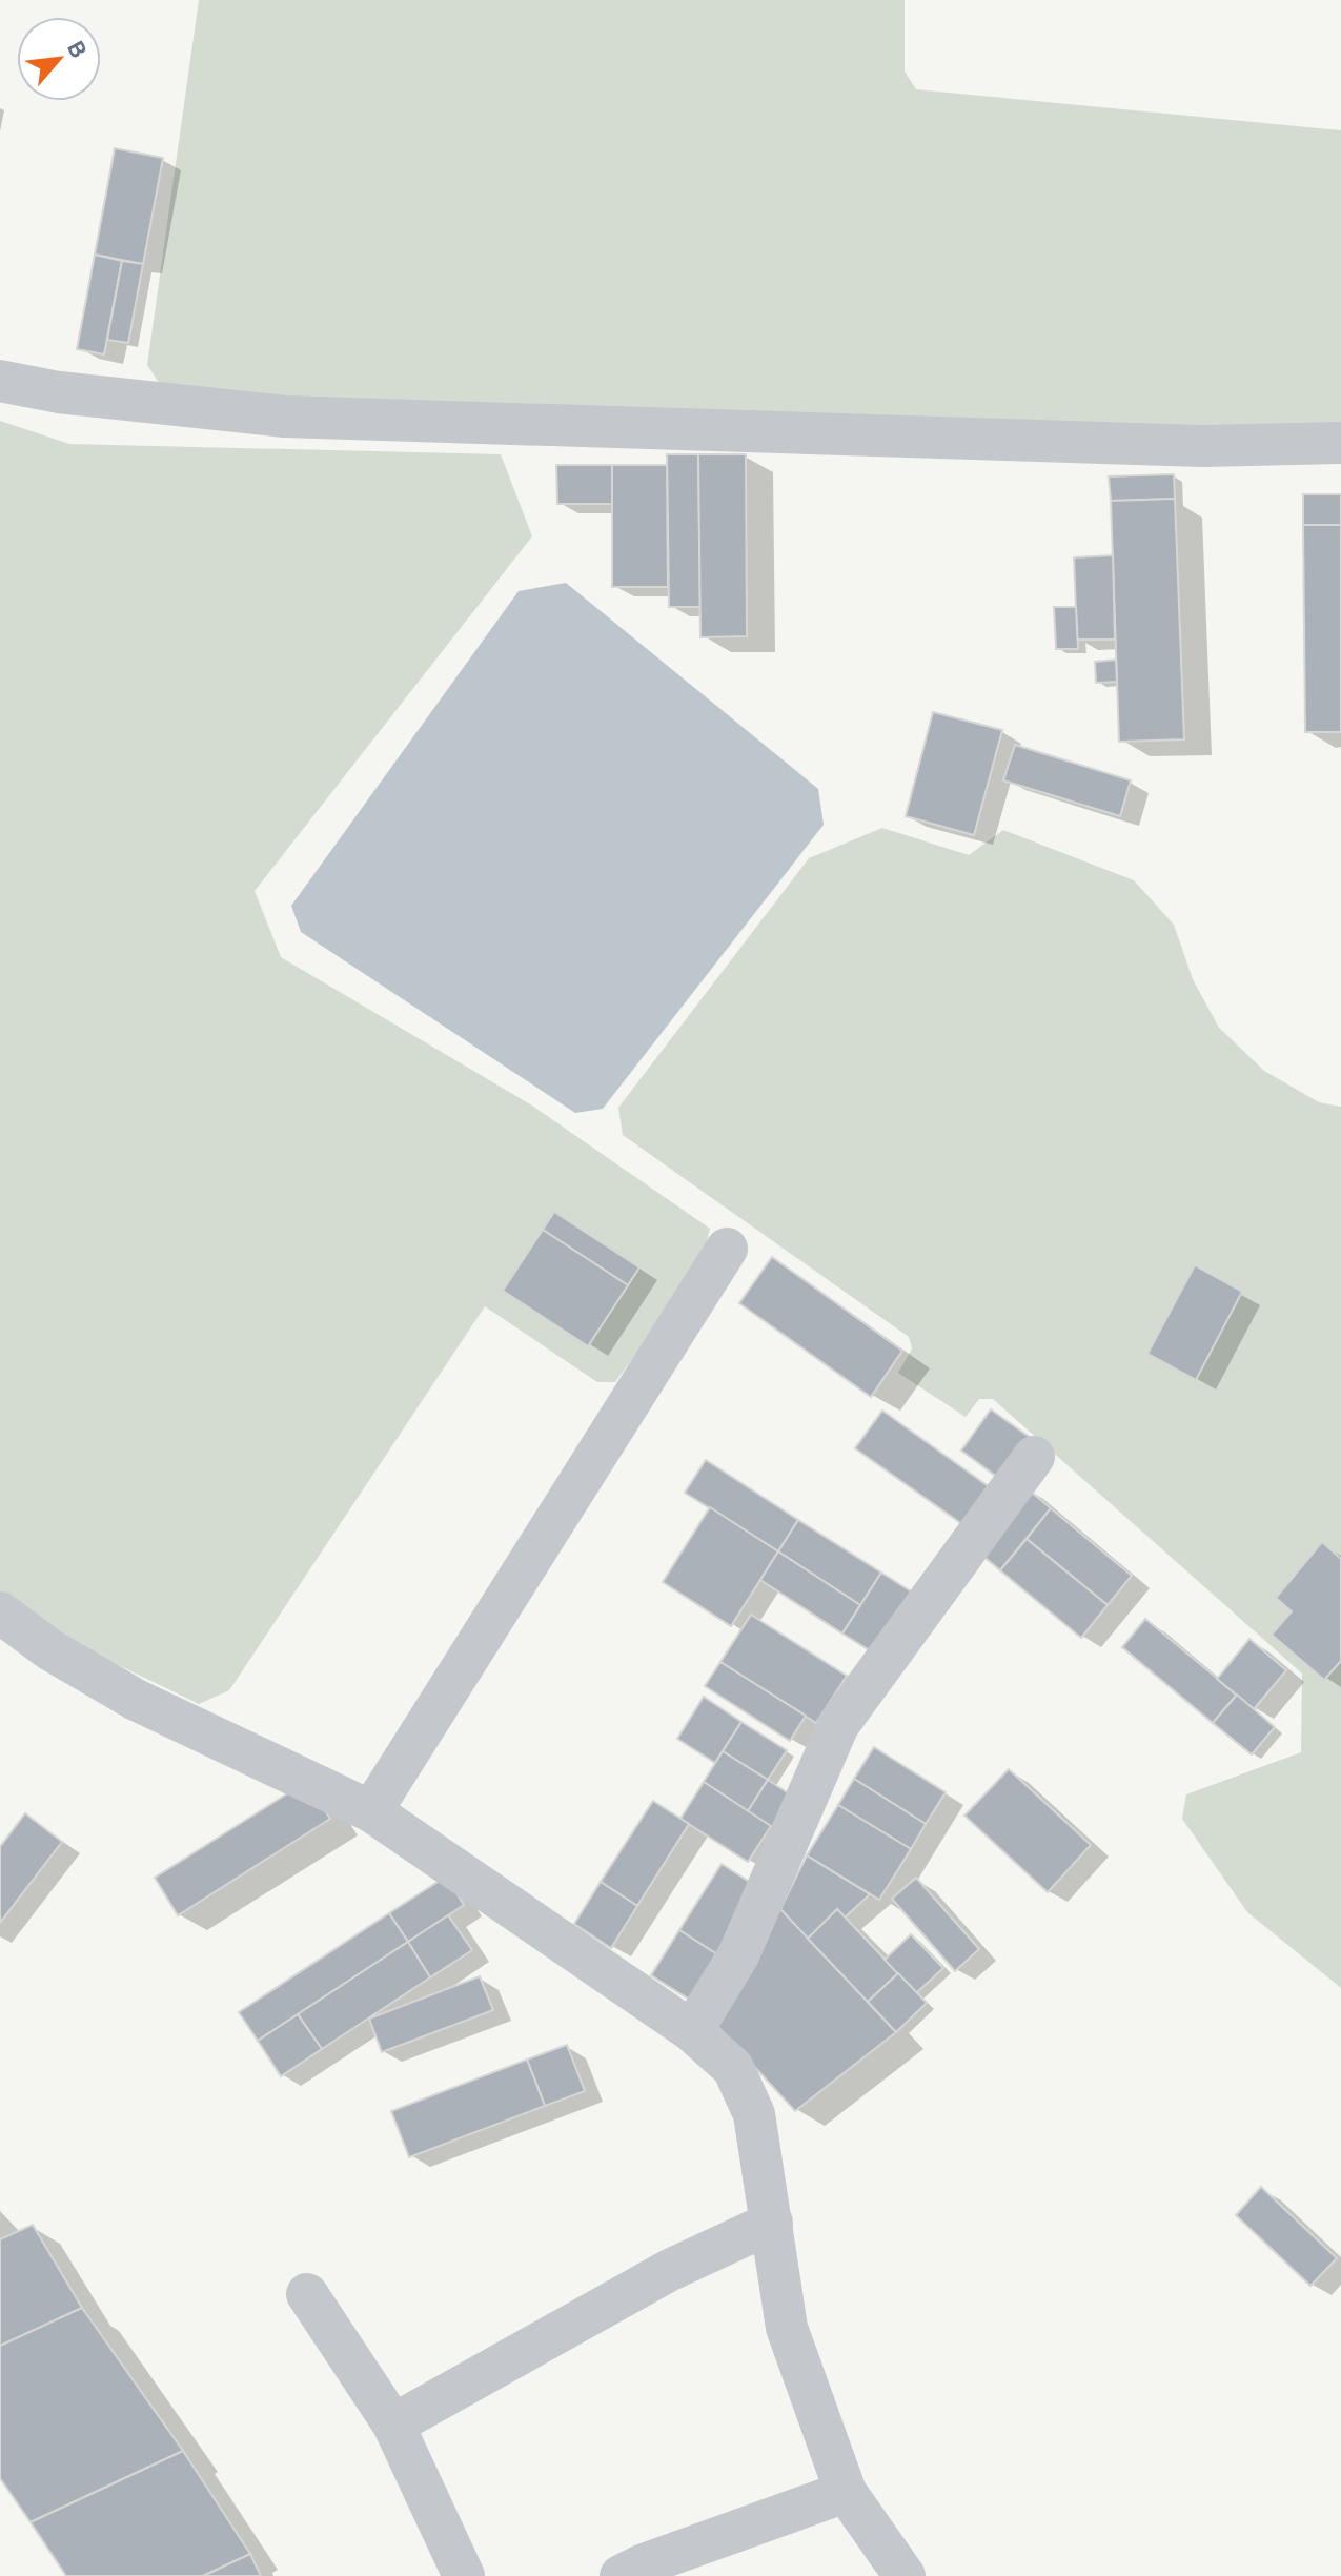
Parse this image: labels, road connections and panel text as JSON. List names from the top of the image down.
{
  "north": "top right"
}
